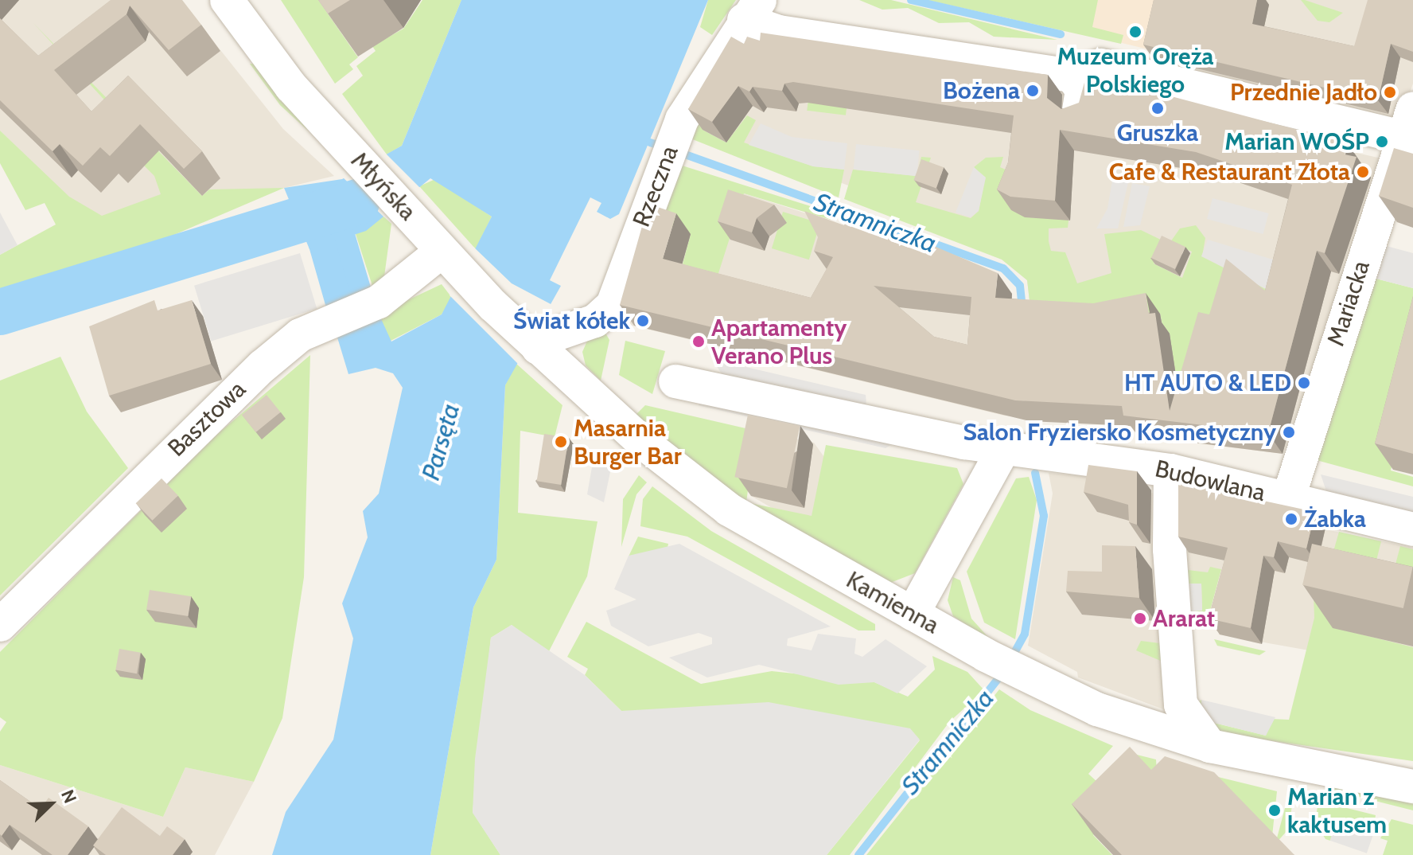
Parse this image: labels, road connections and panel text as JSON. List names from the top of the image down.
{
  "streets": {
    "street": [
      "Młyńska",
      "Rzeczna",
      "Mariacka",
      "Basztowa",
      "Budowlana",
      "Kamienna"
    ]
  },
  "crossings": [
    ["Młyńska", "Basztowa"],
    ["Młyńska", "Kamienna"],
    ["Rzeczna", "Kamienna"],
    ["Mariacka", "Budowlana"],
    ["Basztowa", "Kamienna"]
  ],
  "water": ["Stramniczka", "Parsęta"],
  "places": [
    "Muzeum Oręża Polskiego",
    "Bożena",
    "Przednie Jadło",
    "Gruszka",
    "Marian WOŚP",
    "Cafe & Restaurant Złota",
    "Świat kółek",
    "Apartamenty Verano Plus",
    "HT AUTO & LED",
    "Salon Fryziersko Kosmetyczny",
    "Masarnia Burger Bar",
    "Żabka",
    "Ararat",
    "Marian z kaktusem"
  ],
  "north": "top right"
}
